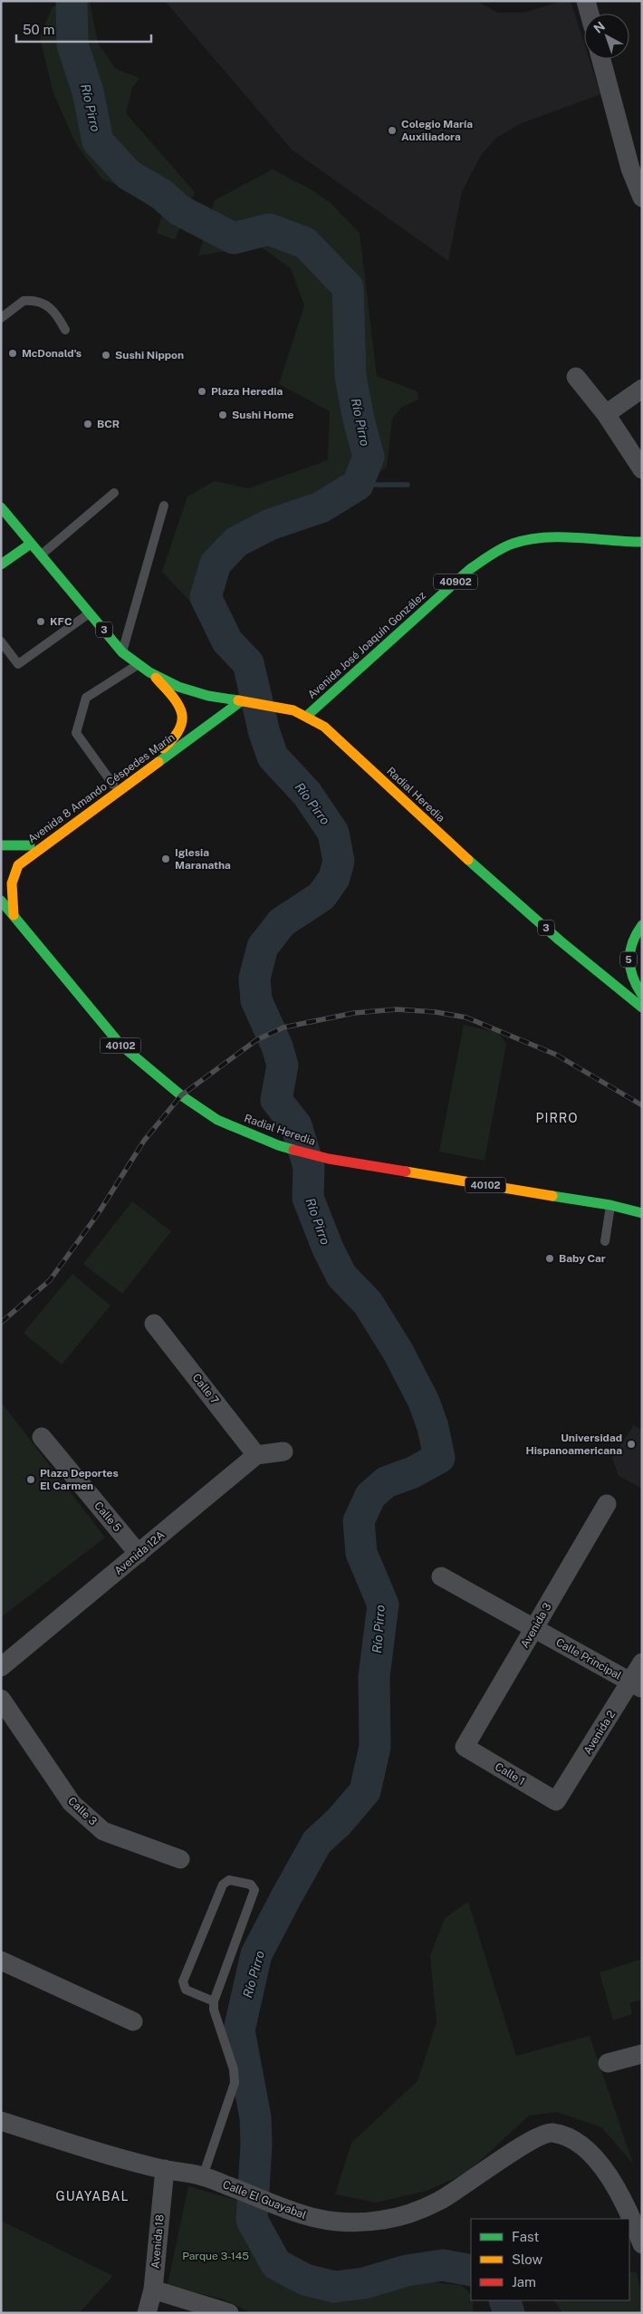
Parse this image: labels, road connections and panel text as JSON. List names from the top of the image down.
{
  "streets": {
    "main road": [
      "40902",
      "3",
      "Avenida José Joaquín González",
      "Avenida 8 Amando Céspedes Marín",
      "Radial Heredia",
      "5",
      "40102"
    ],
    "street": [
      "Calle 7",
      "Calle 5",
      "Avenida 12A",
      "Avenida 3",
      "Calle Principal",
      "Avenida 2",
      "Calle 1",
      "Calle 3",
      "Calle El Guayabal",
      "Avenida 18"
    ]
  },
  "crossings": [
    ["3", "Avenida 8 Amando Céspedes Marín"],
    ["3", "Radial Heredia"],
    ["Avenida José Joaquín González", "Radial Heredia"],
    ["Avenida 8 Amando Céspedes Marín", "Radial Heredia"],
    ["Calle 7", "Avenida 12A"],
    ["Calle 5", "Avenida 12A"],
    ["Avenida 3", "Calle Principal"],
    ["Avenida 3", "Calle 1"],
    ["Calle Principal", "Avenida 2"],
    ["Avenida 2", "Calle 1"],
    ["Calle El Guayabal", "Avenida 18"]
  ],
  "districts": ["PIRRO", "GUAYABAL"],
  "water": ["Río Pirro"],
  "parks": ["Parque 3-145"],
  "places": [
    "Colegio María Auxiliadora",
    "McDonald's",
    "Sushi Nippon",
    "Plaza Heredia",
    "Sushi Home",
    "BCR",
    "KFC",
    "Iglesia Maranatha",
    "Baby Car",
    "Universidad Hispanoamericana",
    "Plaza Deportes El Carmen"
  ],
  "legend": ["Fast", "Slow", "Jam"],
  "scale_bar": "50 m",
  "north": "top left"
}
